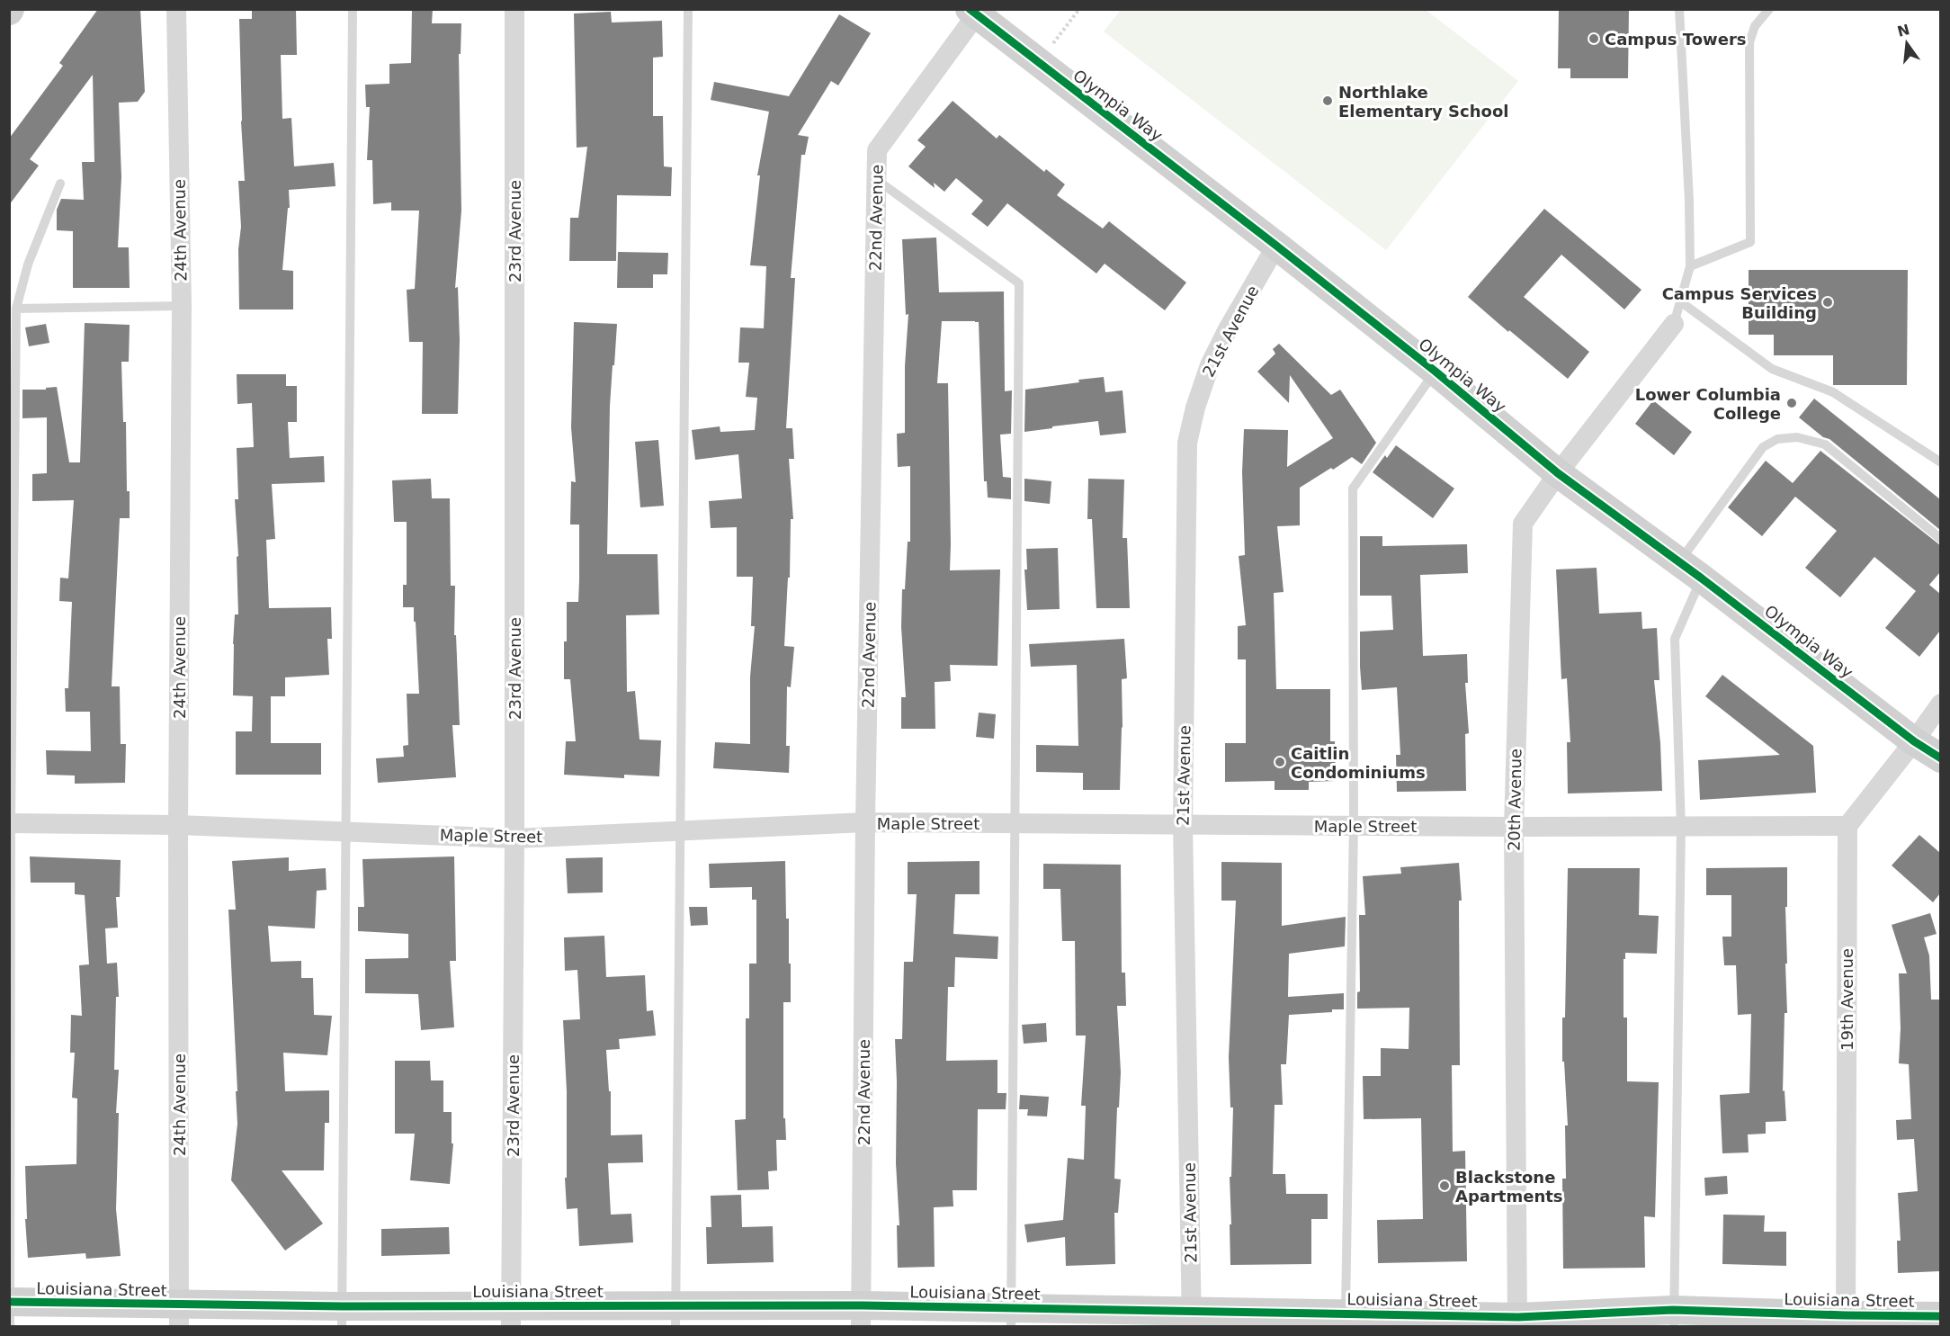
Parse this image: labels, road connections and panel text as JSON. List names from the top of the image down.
{
  "streets": {
    "street": [
      "Olympia Way",
      "22nd Avenue",
      "24th Avenue",
      "23rd Avenue",
      "21st Avenue",
      "20th Avenue",
      "Maple Street",
      "19th Avenue",
      "Louisiana Street"
    ]
  },
  "crossings": [
    ["Olympia Way", "22nd Avenue"],
    ["Olympia Way", "21st Avenue"],
    ["Olympia Way", "20th Avenue"],
    ["22nd Avenue", "Maple Street"],
    ["22nd Avenue", "Louisiana Street"],
    ["24th Avenue", "Maple Street"],
    ["24th Avenue", "Louisiana Street"],
    ["23rd Avenue", "Maple Street"],
    ["23rd Avenue", "Louisiana Street"],
    ["21st Avenue", "Maple Street"],
    ["21st Avenue", "Louisiana Street"],
    ["20th Avenue", "Maple Street"],
    ["20th Avenue", "Louisiana Street"],
    ["Maple Street", "19th Avenue"],
    ["19th Avenue", "Louisiana Street"]
  ],
  "places": [
    "Campus Towers",
    "Northlake Elementary School",
    "Campus Services Building",
    "Lower Columbia College",
    "Caitlin Condominiums",
    "Blackstone Apartments"
  ],
  "north": "top"
}
